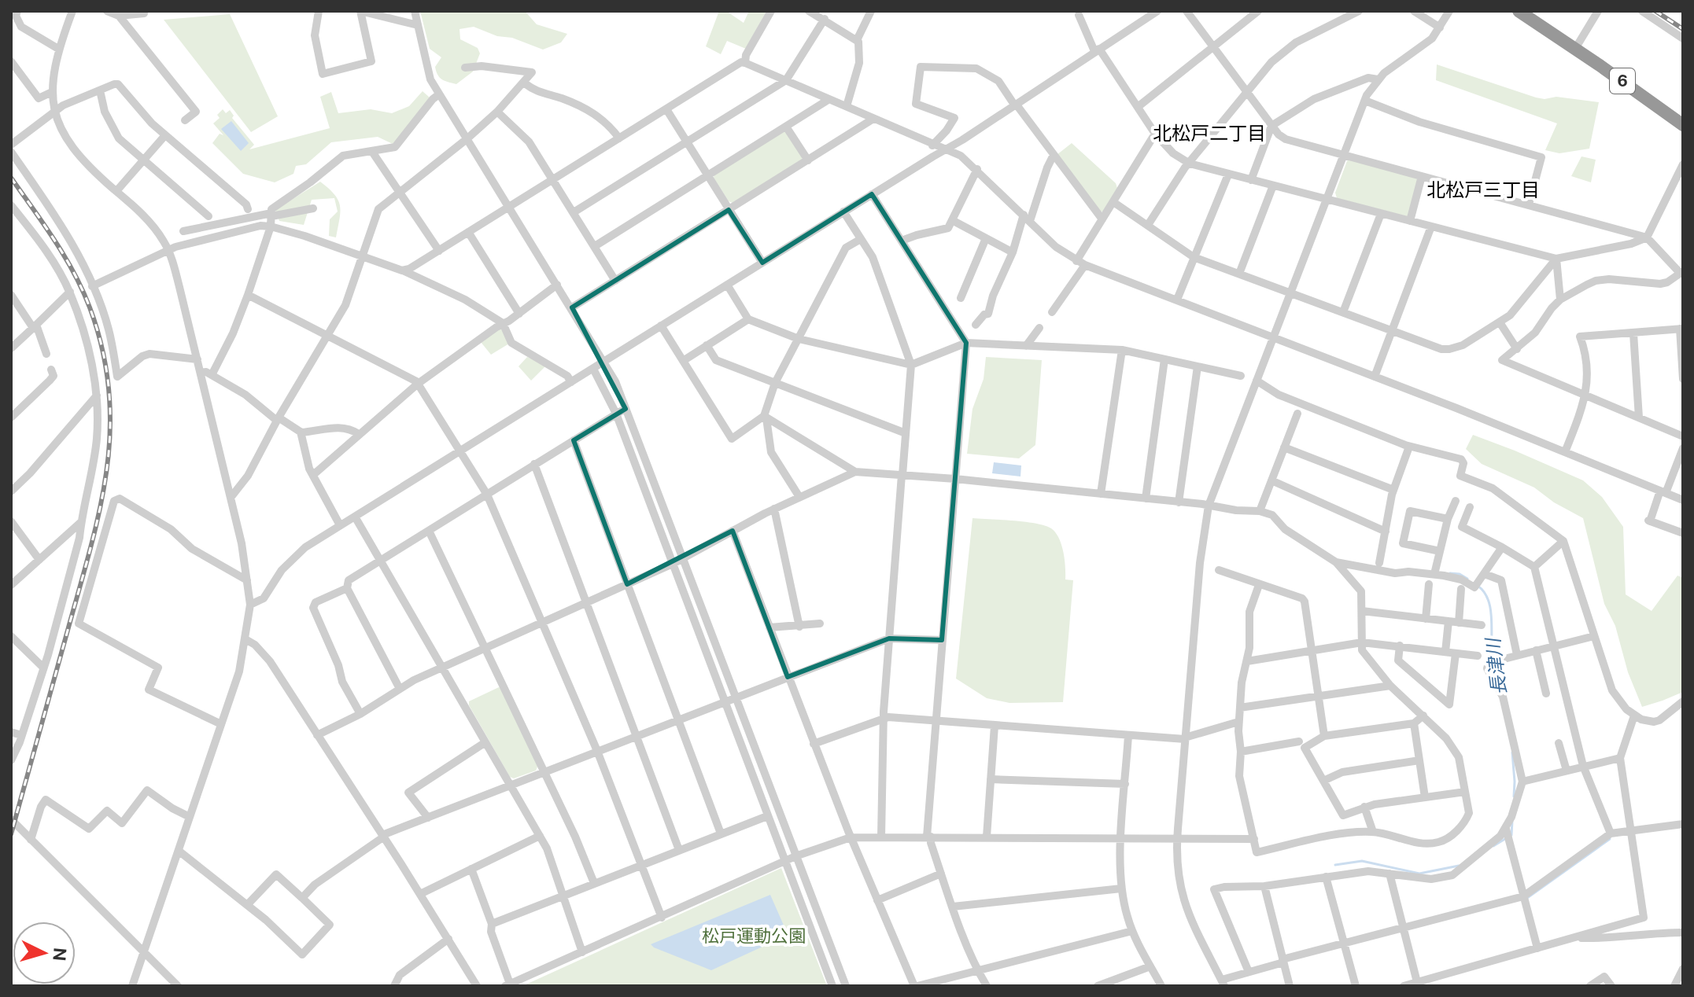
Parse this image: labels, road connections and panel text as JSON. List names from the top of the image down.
{
  "streets": {
    "highway": ["6"]
  },
  "districts": ["北松戸二丁目", "北松戸三丁目"],
  "water": ["長津川"],
  "parks": ["松戸運動公園"],
  "north": "right"
}
